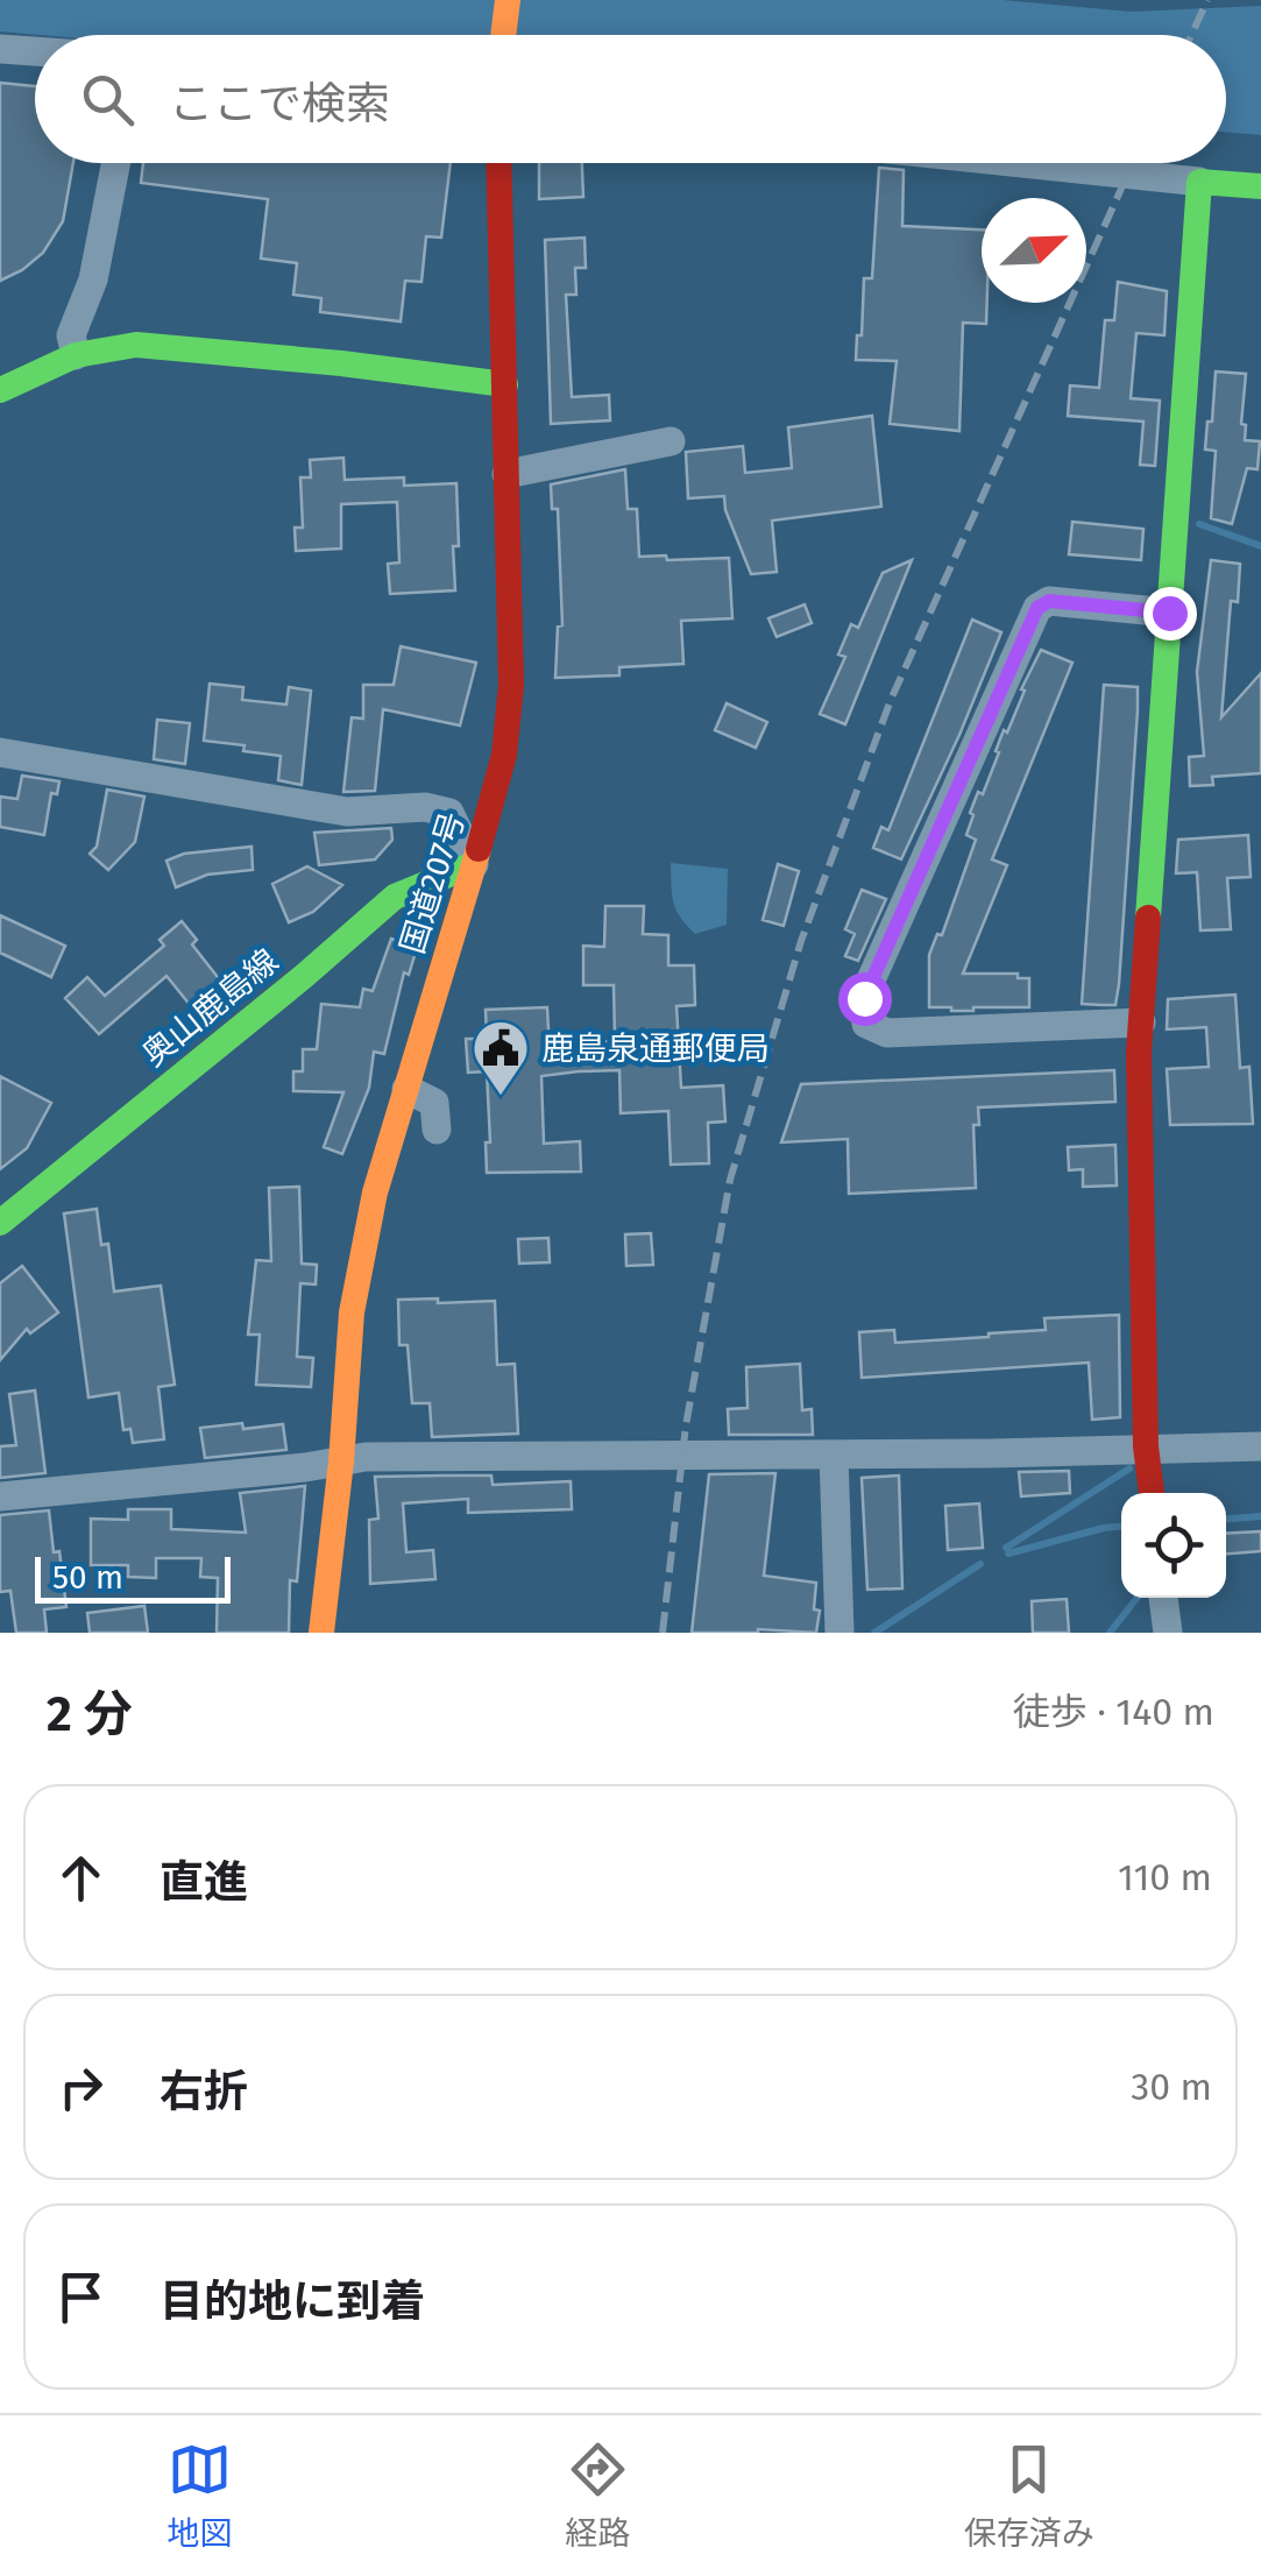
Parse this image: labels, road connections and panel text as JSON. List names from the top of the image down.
{
  "streets": {
    "main road": ["国道207号", "奥山鹿島線"]
  },
  "crossings": [
    ["国道207号", "奥山鹿島線"]
  ],
  "places": {
    "public building": ["鹿島泉通郵便局"]
  },
  "scale_bar": "50 m",
  "north": "top right",
  "page": {
    "search": "ここで検索",
    "scale": "50 m",
    "heading": ["2 分", "徒歩 · 140 m"],
    "list": [
      ["直進", "110 m"],
      ["右折", "30 m"],
      "目的地に到着"
    ],
    "nav": ["地図", "経路", "保存済み"]
  }
}
